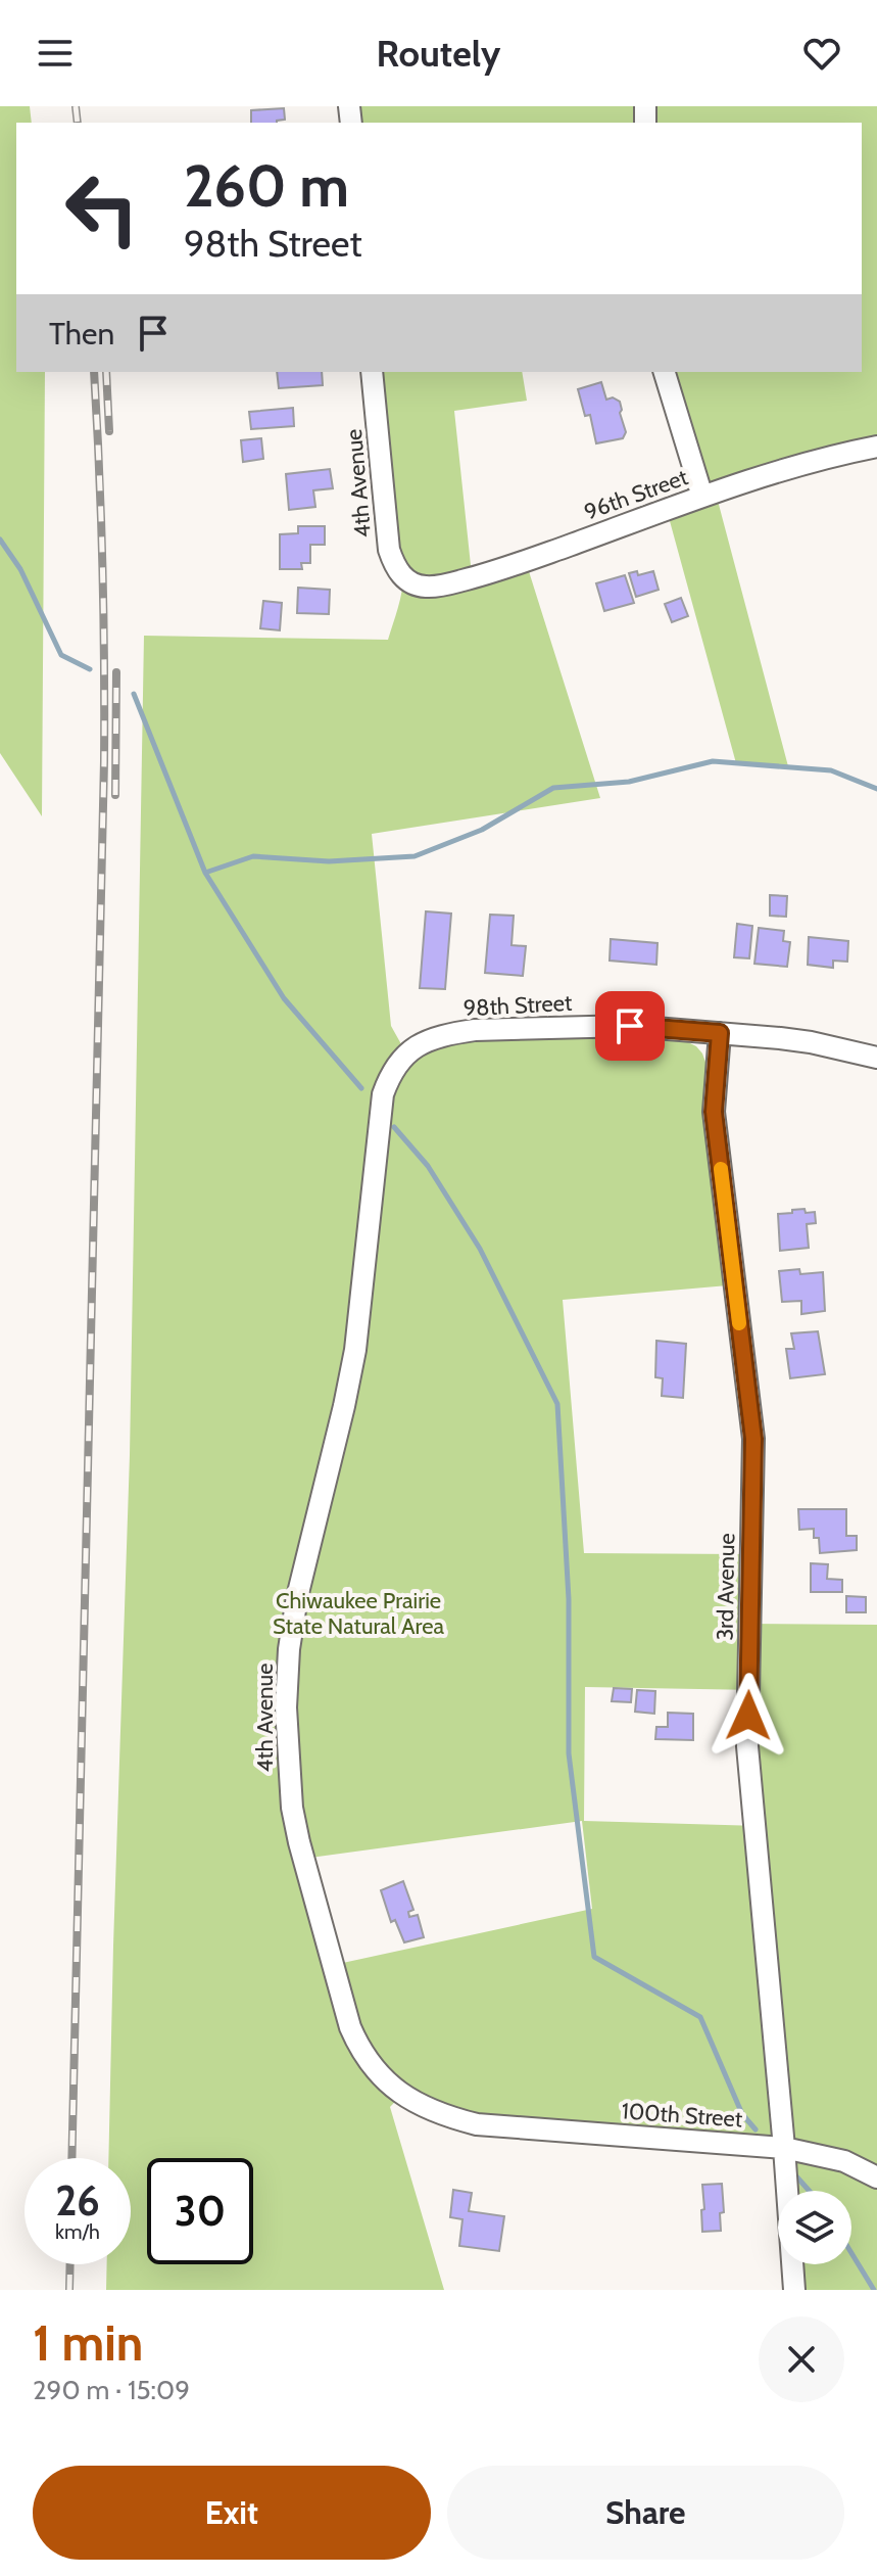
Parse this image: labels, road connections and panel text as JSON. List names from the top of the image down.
{
  "streets": {
    "street": [
      "4th Avenue",
      "96th Street",
      "98th Street",
      "3rd Avenue",
      "100th Street"
    ]
  },
  "crossings": [
    ["4th Avenue", "96th Street"],
    ["4th Avenue", "98th Street"],
    ["4th Avenue", "100th Street"],
    ["98th Street", "3rd Avenue"],
    ["3rd Avenue", "100th Street"]
  ],
  "parks": ["Chiwaukee Prairie State Natural Area"],
  "page": {
    "header": "Routely",
    "turn": ["260 m", "98th Street"],
    "then": "Then",
    "speed": "26 km/h",
    "limit": "30",
    "heading": ["1 min", "290 m · 15:09"],
    "buttons": ["Exit", "Share"]
  }
}
